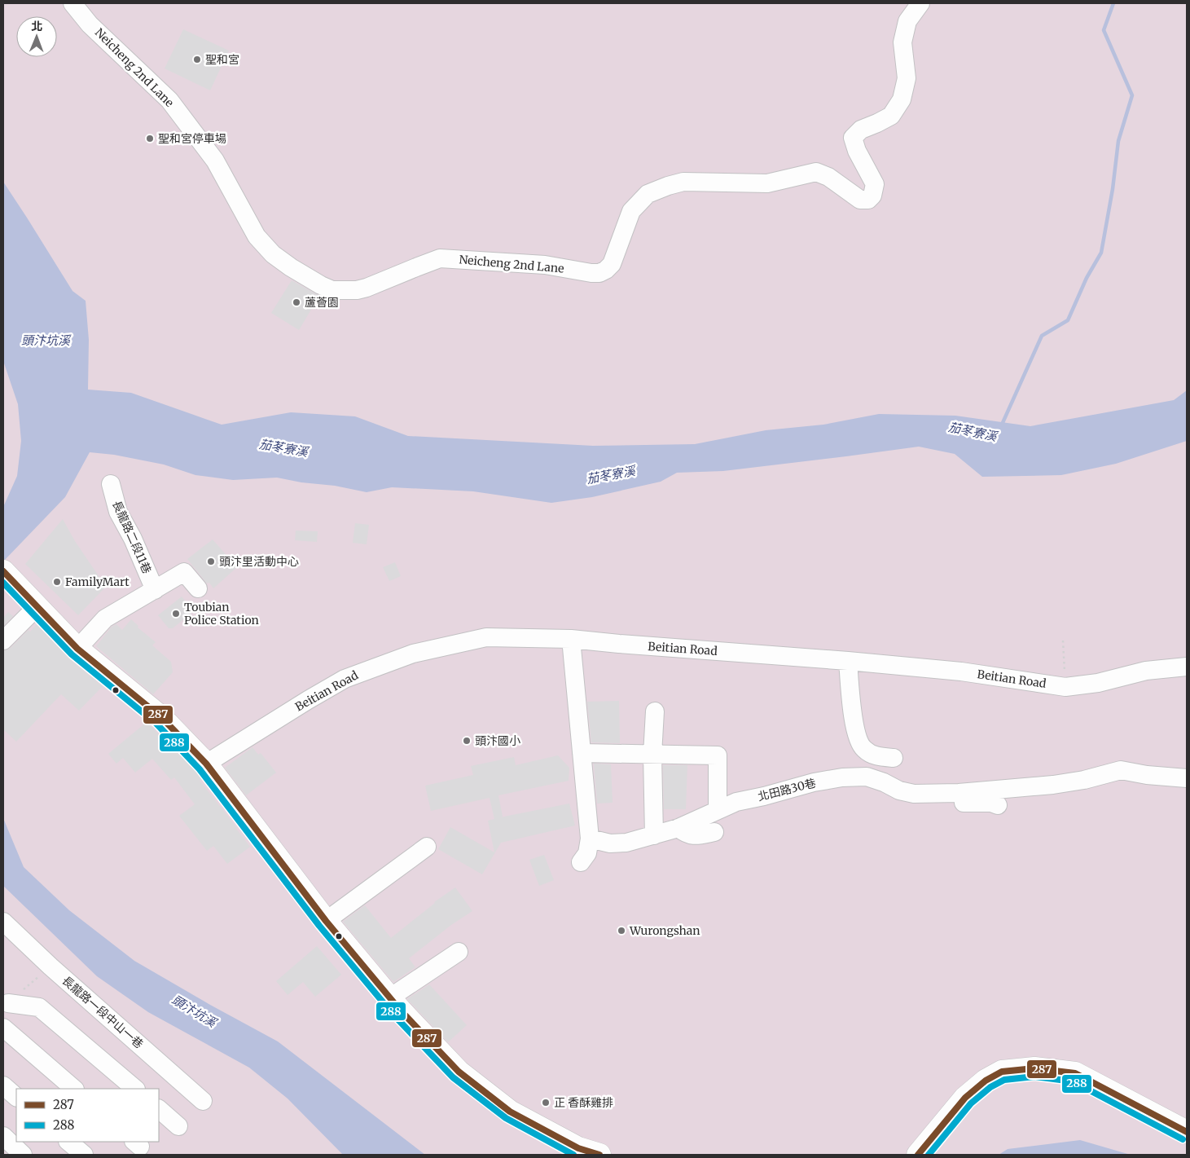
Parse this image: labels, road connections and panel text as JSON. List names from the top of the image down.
{
  "streets": {
    "street": [
      "Neicheng 2nd Lane",
      "長龍路二段11巷",
      "Beitian Road",
      "北田路30巷",
      "長龍路一段中山一巷"
    ]
  },
  "water": ["頭汴坑溪", "茄苳寮溪"],
  "places": [
    "聖和宮",
    "聖和宮停車場",
    "蘆薈園",
    "頭汴里活動中心",
    "FamilyMart",
    "Toubian Police Station",
    "頭汴國小",
    "Wurongshan",
    "正 香酥雞排"
  ],
  "lines": ["transit line 287", "transit line 288"],
  "legend": ["287", "288"],
  "north": "top"
}
